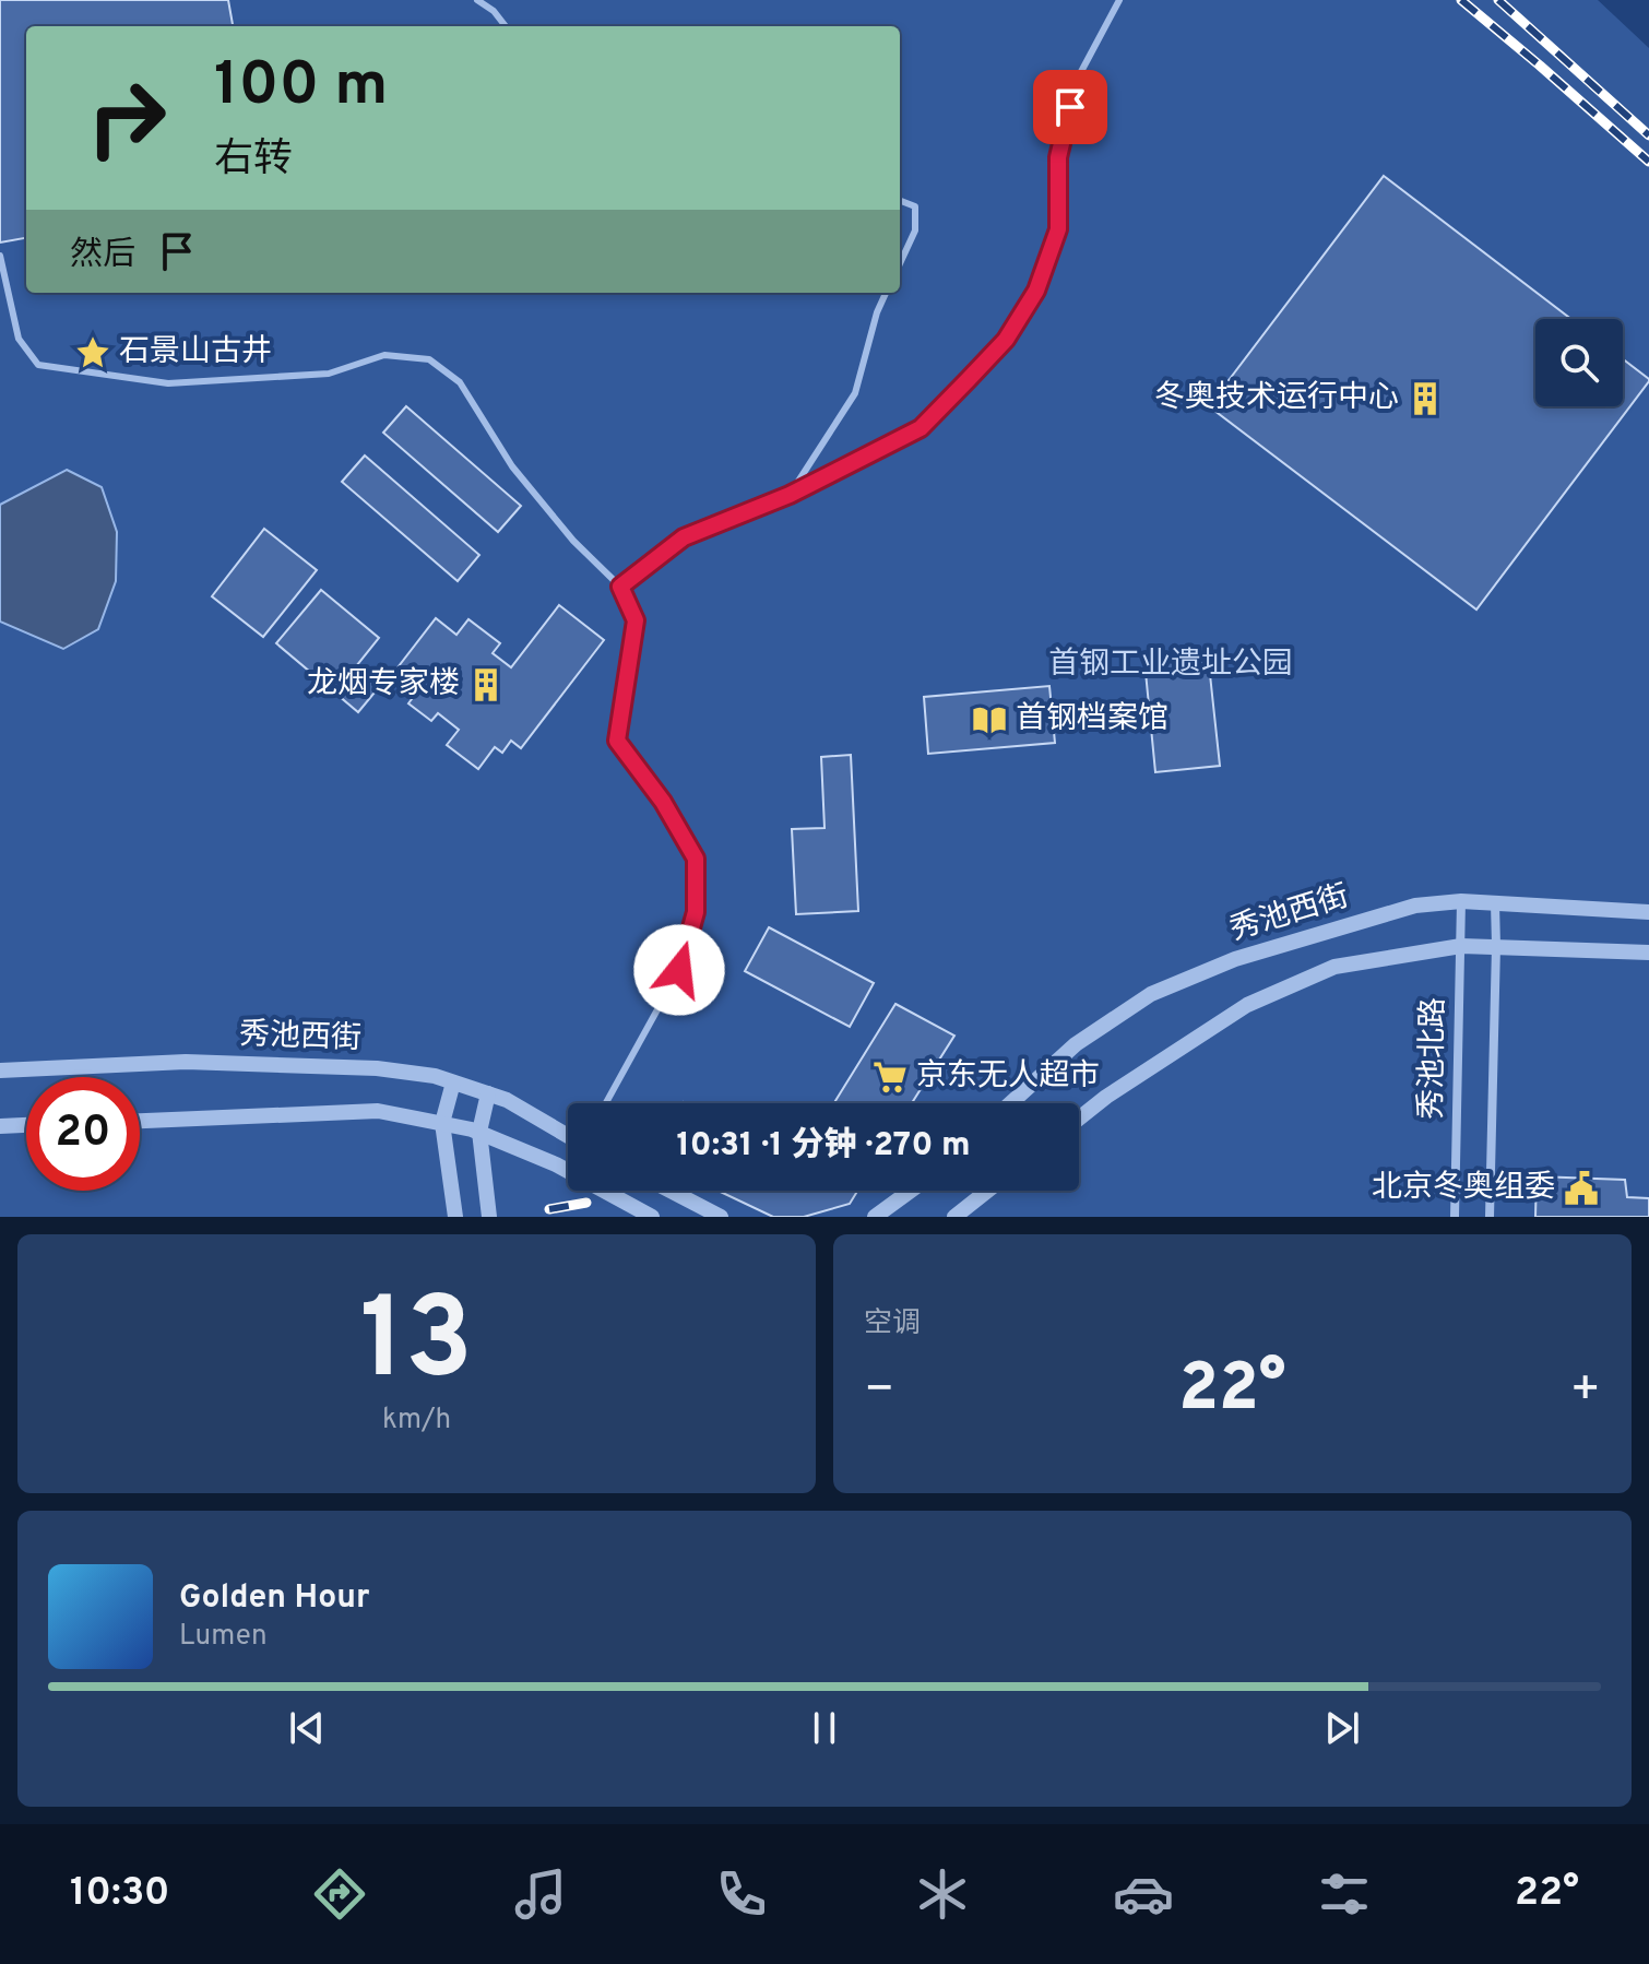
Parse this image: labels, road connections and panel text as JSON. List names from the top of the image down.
{
  "streets": {
    "street": ["秀池西街", "秀池北路"]
  },
  "crossings": [
    ["秀池西街", "秀池北路"]
  ],
  "parks": ["首钢工业遗址公园"],
  "places": {
    "place": ["石景山古井"],
    "building": ["冬奥技术运行中心", "龙烟专家楼"],
    "library": ["首钢档案馆"],
    "supermarket": ["京东无人超市"],
    "public building": ["北京冬奥组委"]
  },
  "page": {
    "turn": ["100 m", "右转"],
    "then": "然后",
    "limit": "20",
    "trip": "10:31 · 1 分钟 · 270 m",
    "tile": [
      ["13", "km/h"],
      "空调"
    ],
    "heat": ["−", "22°", "+"],
    "song": ["Golden Hour", "Lumen"],
    "tabs": ["10:30", "22°"]
  }
}
